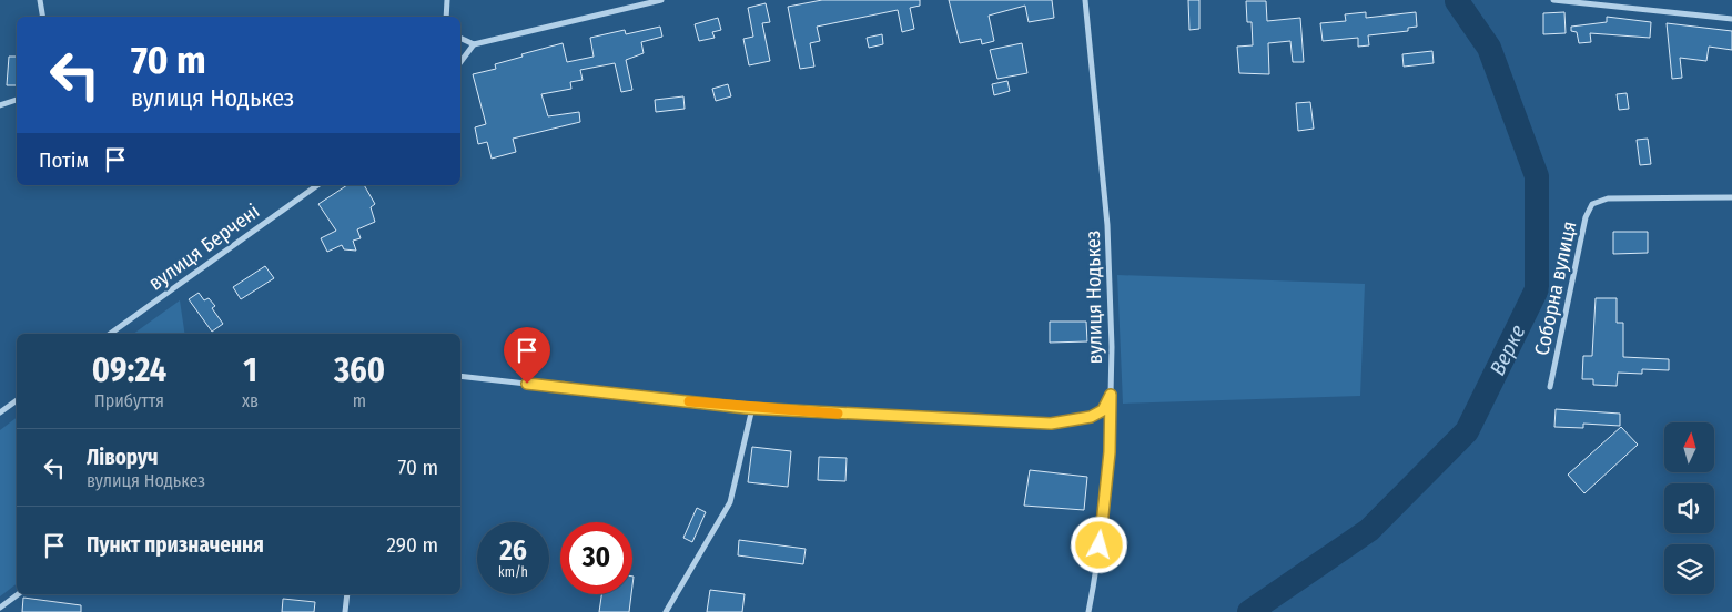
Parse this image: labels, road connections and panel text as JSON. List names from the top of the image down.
{
  "streets": {
    "street": ["вулиця Берчені", "Соборна вулиця", "вулиця Нодькез"]
  },
  "water": ["Верке"],
  "north": "top",
  "page": {
    "turn": ["70 m", "вулиця Нодькез"],
    "then": "Потім",
    "eta": [
      "09:24",
      "Прибуття",
      "1",
      "хв",
      "360",
      "m"
    ],
    "list": [
      {
        "name": "Ліворуч",
        "note": "вулиця Нодькез",
        "value": "70 m"
      },
      {
        "name": "Пункт призначення",
        "value": "290 m"
      }
    ],
    "speed": "26 km/h",
    "limit": "30"
  }
}
